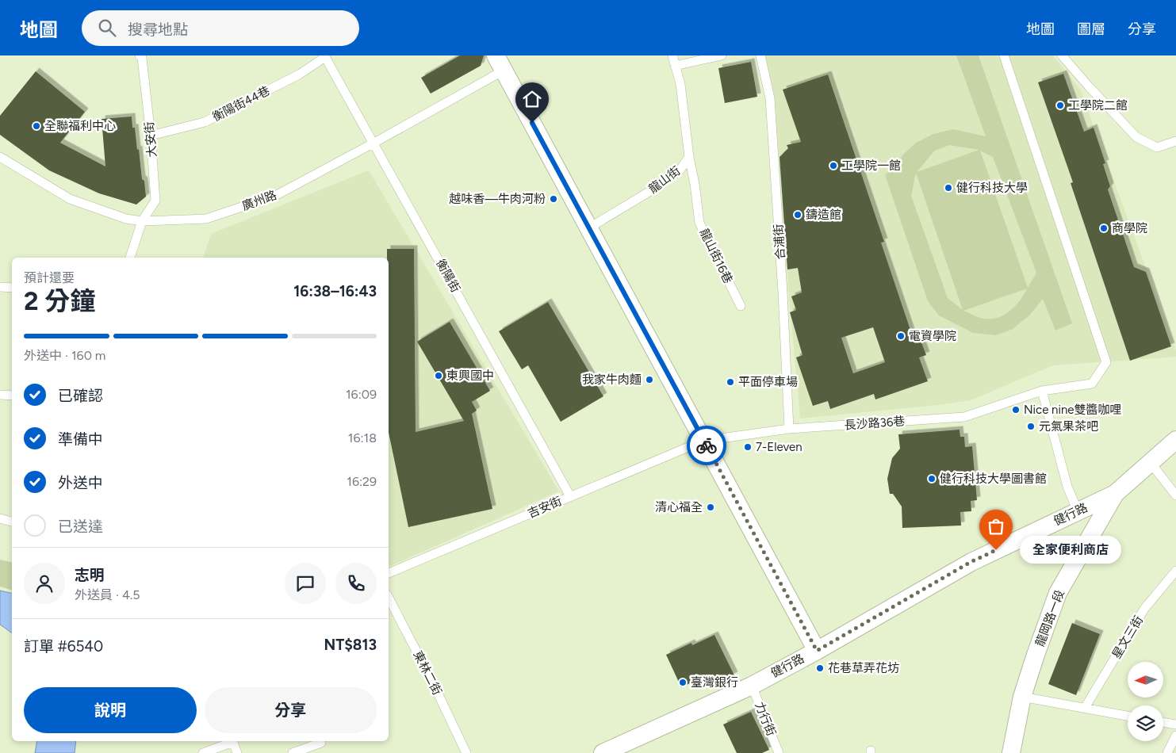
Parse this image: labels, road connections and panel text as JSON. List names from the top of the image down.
{
  "streets": {
    "street": ["健行路", "龍岡路一段"],
    "lane": [
      "衡陽街44巷",
      "大安街",
      "龍山街",
      "廣州路",
      "合浦街",
      "龍山街16巷",
      "衡陽街",
      "長沙路36巷",
      "吉安街",
      "星文三街",
      "東林二街",
      "力行街"
    ]
  },
  "crossings": [
    ["衡陽街44巷", "大安街"],
    ["衡陽街44巷", "衡陽街"],
    ["大安街", "廣州路"],
    ["龍山街", "龍山街16巷"],
    ["廣州路", "衡陽街"],
    ["合浦街", "長沙路36巷"],
    ["衡陽街", "吉安街"],
    ["長沙路36巷", "吉安街"],
    ["健行路", "龍岡路一段"],
    ["健行路", "力行街"]
  ],
  "places": [
    "工學院二館",
    "全聯福利中心",
    "工學院一館",
    "健行科技大學",
    "越味香—牛肉河粉",
    "鑄造館",
    "商學院",
    "電資學院",
    "東興國中",
    "我家牛肉麵",
    "平面停車場",
    "Nice nine雙醬咖哩",
    "元氣果茶吧",
    "7-Eleven",
    "健行科技大學圖書館",
    "清心福全",
    "全家便利商店",
    "花巷草弄花坊",
    "臺灣銀行"
  ],
  "north": "left",
  "page": {
    "header": "地圖",
    "search": "搜尋地點",
    "nav": ["地圖", "圖層", "分享"],
    "heading": ["2 分鐘", "預計還要", "16:38–16:43"],
    "panel": [
      "志明",
      "外送員 · 4.5",
      "訂單 #6540",
      "NT$813"
    ],
    "bar": "外送中 · 160 m",
    "list": [
      ["已確認", "16:09"],
      ["準備中", "16:18"],
      ["外送中", "16:29"],
      "已送達"
    ],
    "bubble": "全家便利商店",
    "buttons": ["說明", "分享"]
  }
}
